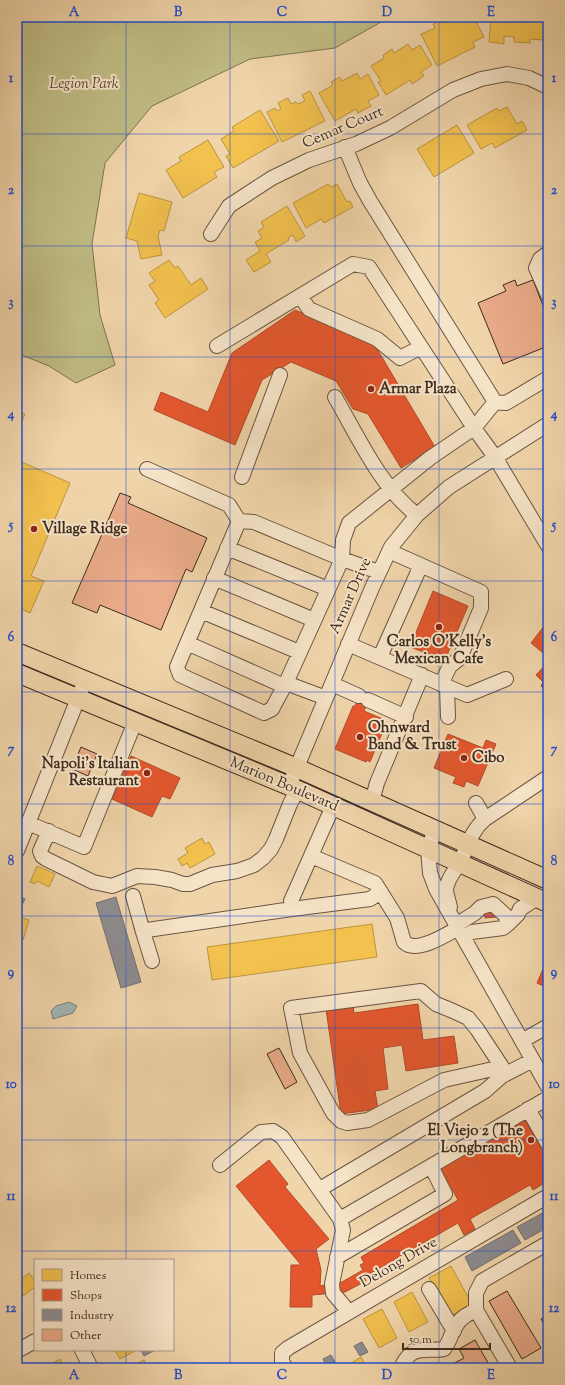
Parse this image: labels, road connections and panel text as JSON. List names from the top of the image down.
{
  "streets": {
    "main road": ["Marion Boulevard"],
    "street": ["Cemar Court", "Armar Drive", "Delong Drive"]
  },
  "crossings": [
    ["Armar Drive", "Marion Boulevard"]
  ],
  "parks": ["Legion Park"],
  "places": [
    "Armar Plaza",
    "Village Ridge",
    "Carlos O'Kelly's Mexican Cafe",
    "Ohnward Band & Trust",
    "Cibo",
    "Napoli's Italian Restaurant",
    "El Viejo 2 (The Longbranch)"
  ],
  "legend": [
    "Homes",
    "Shops",
    "Industry",
    "Other"
  ],
  "scale_bar": "50 m",
  "grid": {
    "columns": [
      "A",
      "B",
      "C",
      "D",
      "E"
    ],
    "rows": [
      "1",
      "2",
      "3",
      "4",
      "5",
      "6",
      "7",
      "8",
      "9",
      "10",
      "11",
      "12"
    ]
  }
}
